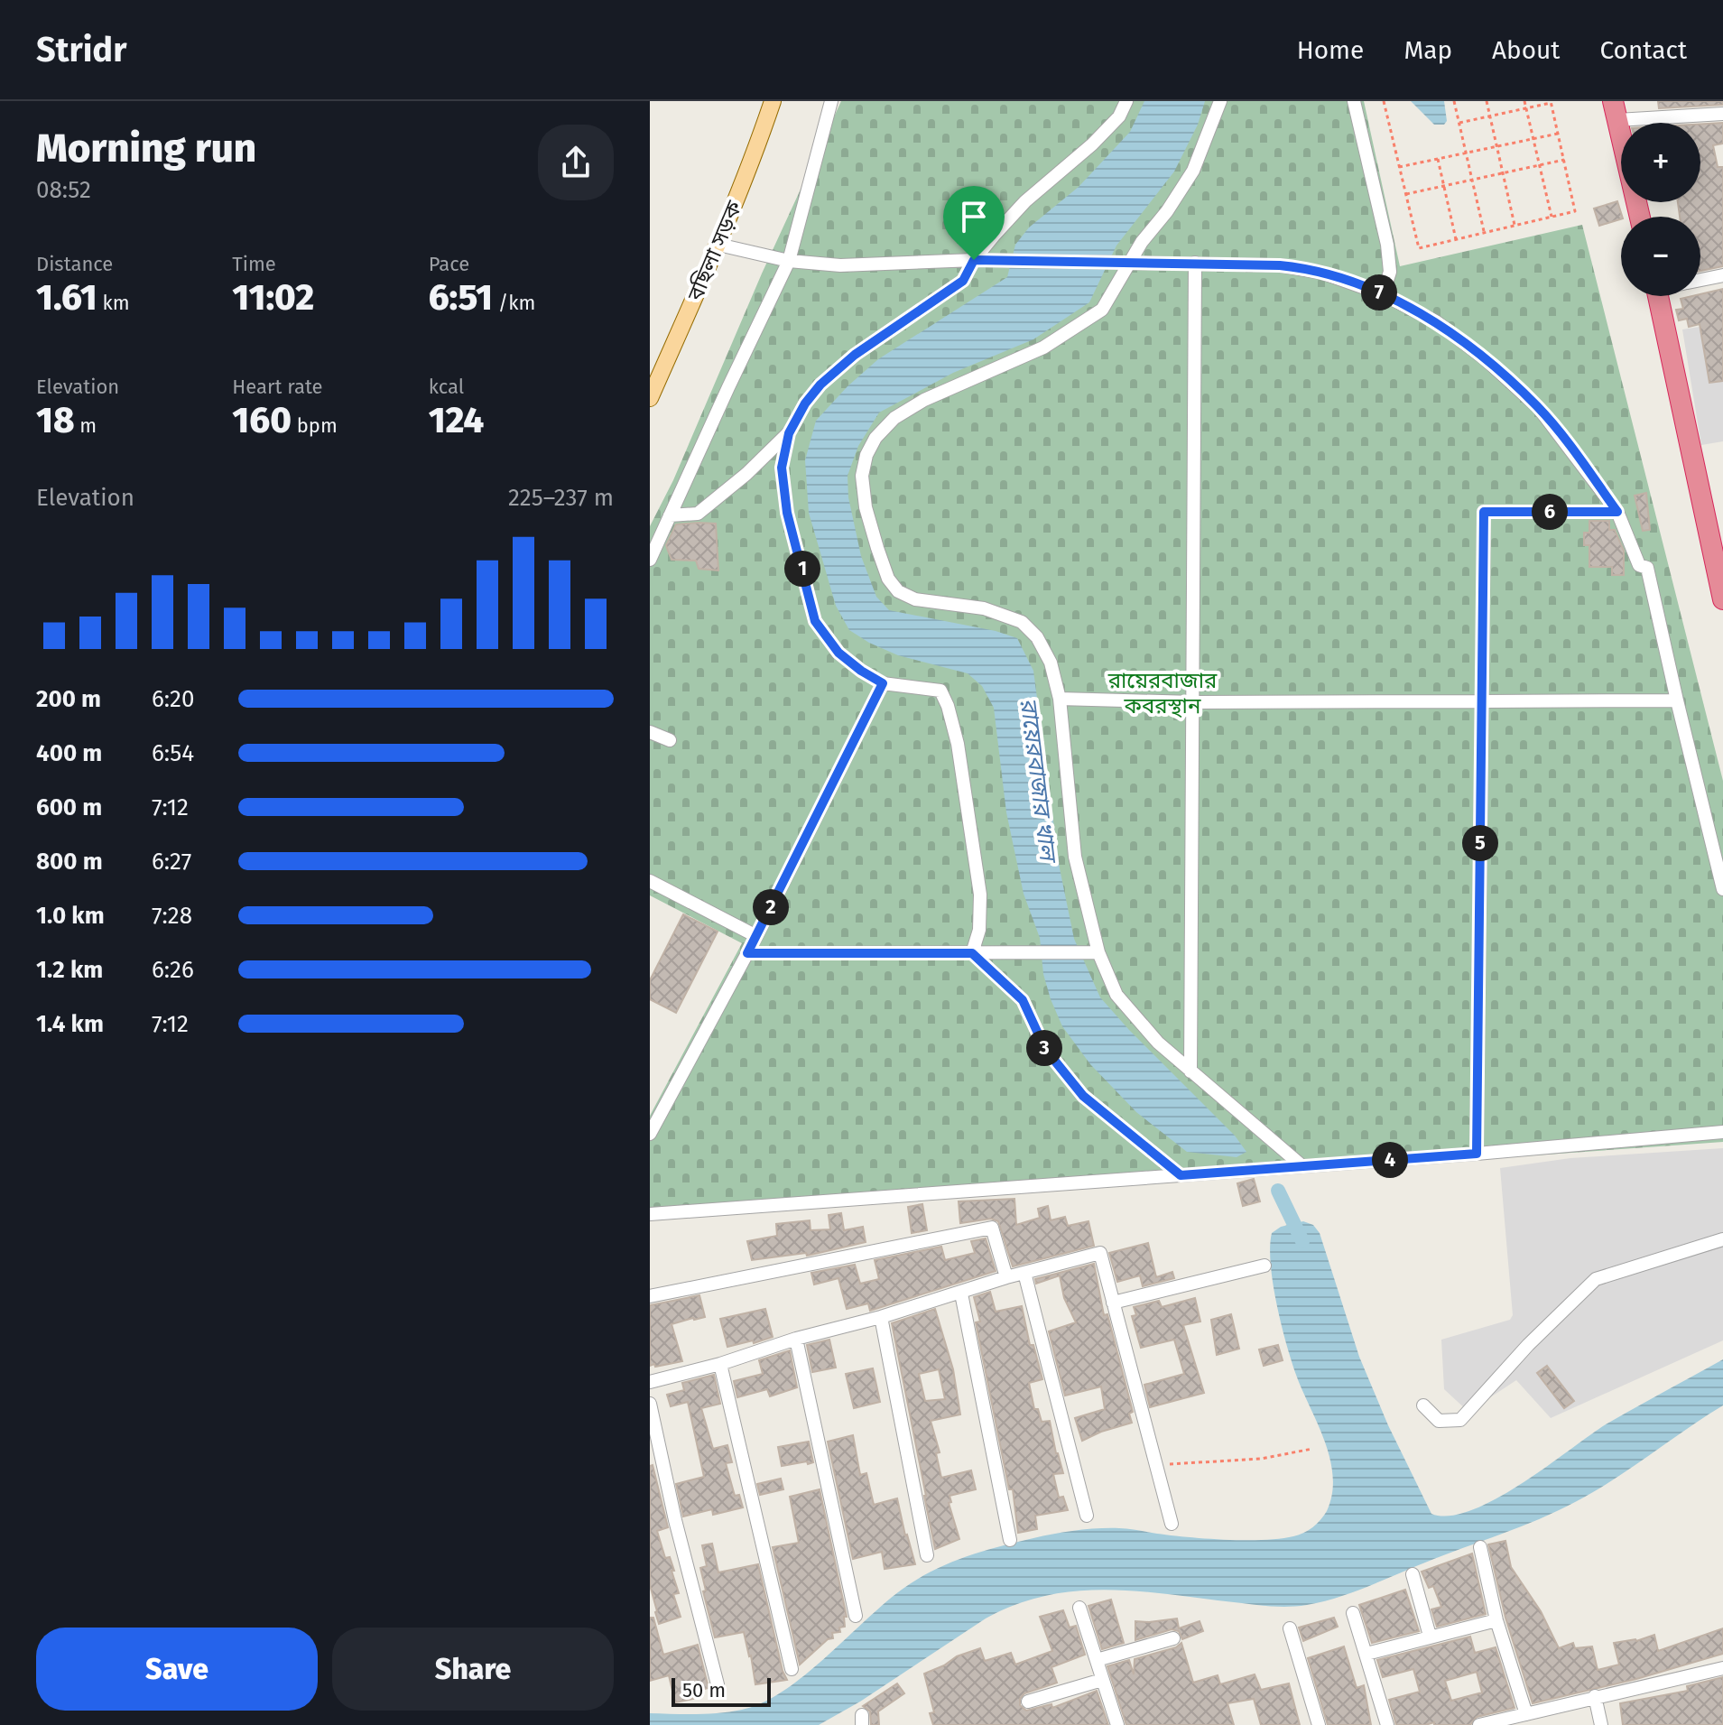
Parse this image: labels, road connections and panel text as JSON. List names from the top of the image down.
{
  "streets": {
    "main road": ["বছিলা সড়ক"]
  },
  "water": ["রায়েরবাজার খাল"],
  "parks": ["রায়েরবাজার কবরস্থান"],
  "scale_bar": "50 m",
  "page": {
    "header": "Stridr",
    "nav": [
      "Home",
      "Map",
      "About",
      "Contact"
    ],
    "heading": ["Morning run", "08:52"],
    "map_buttons": ["+", "−"],
    "stats": [
      ["Distance", "1.61 km"],
      ["Time", "11:02"],
      ["Pace", "6:51 /km"],
      ["Elevation", "18 m"],
      ["Heart rate", "160 bpm"],
      ["kcal", "124"]
    ],
    "pins": [
      "7",
      "6",
      "1",
      "5",
      "2",
      "3",
      "4"
    ],
    "chart": ["Elevation", "225–237 m"],
    "list": [
      {
        "name": "200 m",
        "note": "6:20"
      },
      {
        "name": "400 m",
        "note": "6:54"
      },
      {
        "name": "600 m",
        "note": "7:12"
      },
      {
        "name": "800 m",
        "note": "6:27"
      },
      {
        "name": "1.0 km",
        "note": "7:28"
      },
      {
        "name": "1.2 km",
        "note": "6:26"
      },
      {
        "name": "1.4 km",
        "note": "7:12"
      }
    ],
    "buttons": ["Save", "Share"],
    "scale": "50 m"
  }
}
